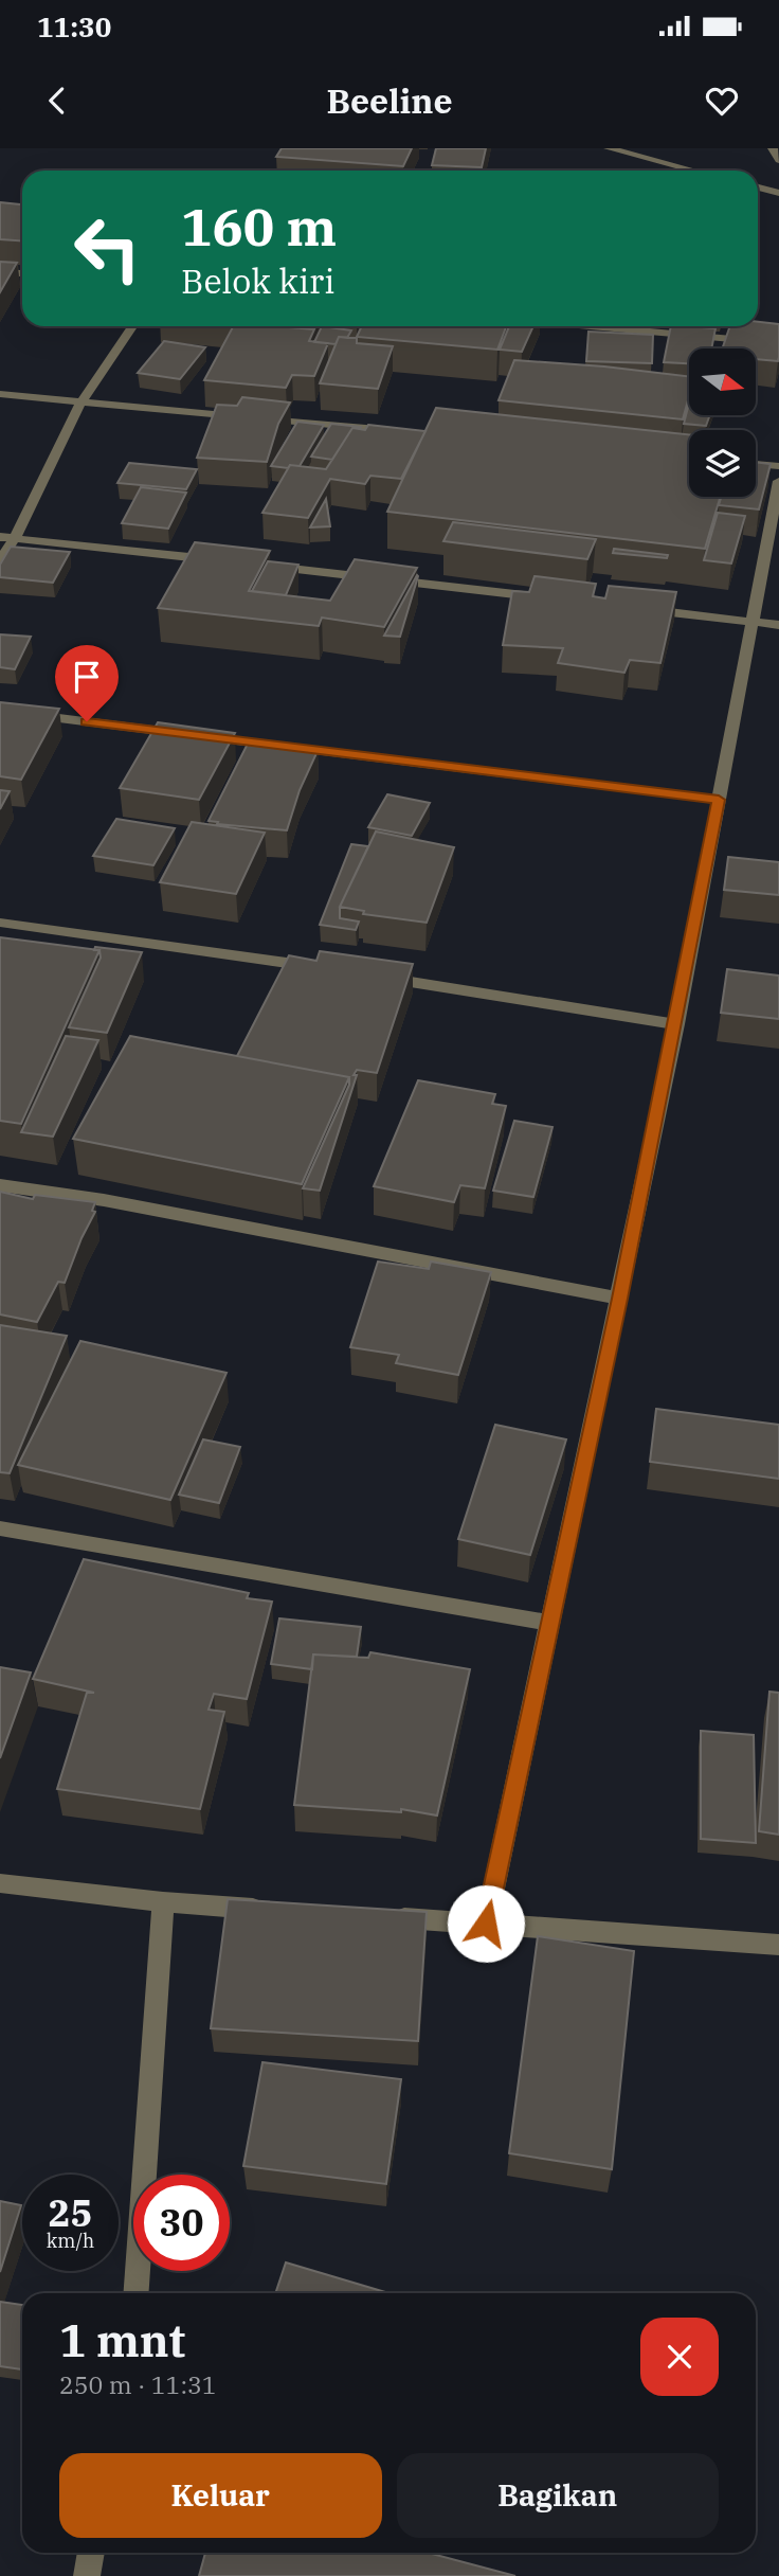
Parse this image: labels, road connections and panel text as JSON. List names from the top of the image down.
{
  "north": "right",
  "page": {
    "status": "11:30",
    "header": "Beeline",
    "turn": ["160 m", "Belok kiri"],
    "speed": "25 km/h",
    "limit": "30",
    "heading": ["1 mnt", "250 m · 11:31"],
    "buttons": ["Keluar", "Bagikan"]
  }
}
